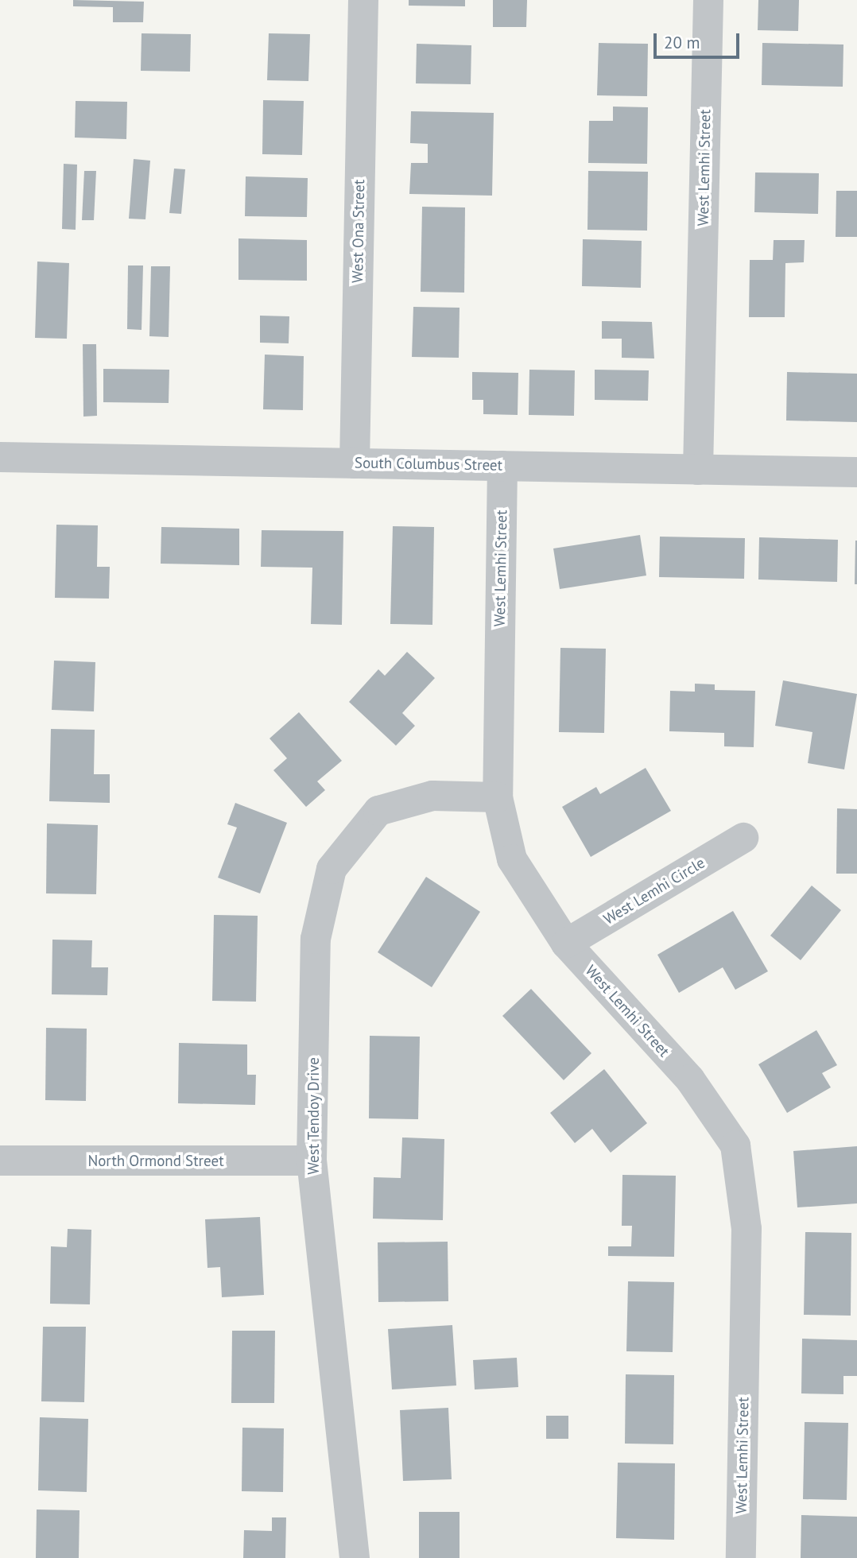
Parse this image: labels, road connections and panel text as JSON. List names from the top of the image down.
{
  "streets": {
    "street": [
      "West Lemhi Street",
      "West Ona Street",
      "South Columbus Street",
      "West Lemhi Circle",
      "West Tendoy Drive",
      "North Ormond Street"
    ]
  },
  "crossings": [
    ["West Lemhi Street", "South Columbus Street"],
    ["West Lemhi Street", "West Lemhi Circle"],
    ["West Lemhi Street", "West Tendoy Drive"],
    ["West Ona Street", "South Columbus Street"],
    ["West Tendoy Drive", "North Ormond Street"]
  ],
  "scale_bar": "20 m"
}
